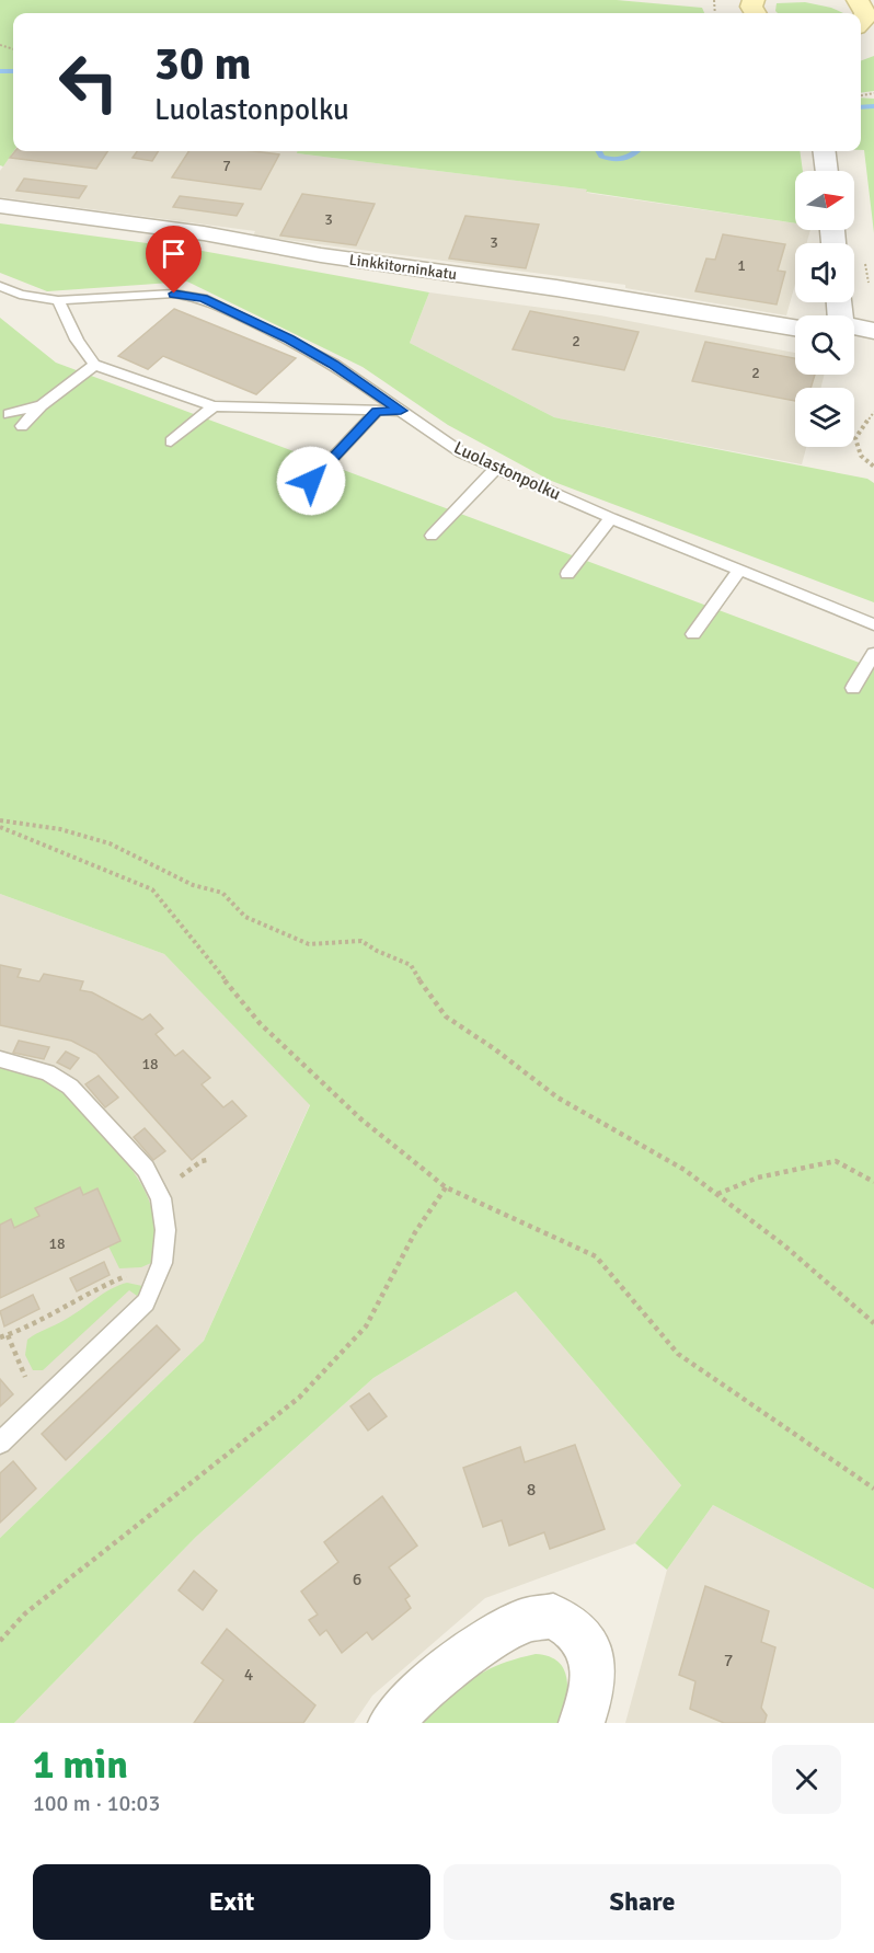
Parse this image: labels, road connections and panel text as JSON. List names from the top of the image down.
{
  "streets": {
    "street": ["Linkkitorninkatu"],
    "lane": ["Luolastonpolku"]
  },
  "house_numbers": [
    "7",
    "3",
    "3",
    "1",
    "2",
    "2",
    "18",
    "18",
    "8",
    "6",
    "7",
    "4"
  ],
  "north": "right",
  "page": {
    "turn": ["30 m", "Luolastonpolku"],
    "heading": ["1 min", "100 m · 10:03"],
    "buttons": ["Exit", "Share"]
  }
}
